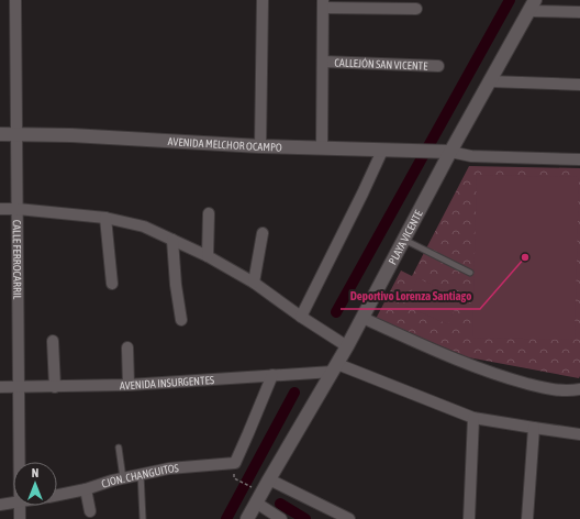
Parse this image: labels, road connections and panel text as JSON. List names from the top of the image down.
{
  "streets": {
    "main road": ["AVENIDA MELCHOR OCAMPO", "PLAYA VICENTE"],
    "street": [
      "CALLEJÓN SAN VICENTE",
      "CALLE FERROCARRIL",
      "AVENIDA INSURGENTES",
      "CJON. CHANGUITOS"
    ]
  },
  "crossings": [
    ["AVENIDA MELCHOR OCAMPO", "PLAYA VICENTE"],
    ["AVENIDA MELCHOR OCAMPO", "CALLE FERROCARRIL"],
    ["PLAYA VICENTE", "AVENIDA INSURGENTES"],
    ["CALLE FERROCARRIL", "AVENIDA INSURGENTES"],
    ["AVENIDA INSURGENTES", "CJON. CHANGUITOS"]
  ],
  "places": ["Deportivo Lorenza Santiago"],
  "north": "top"
}
